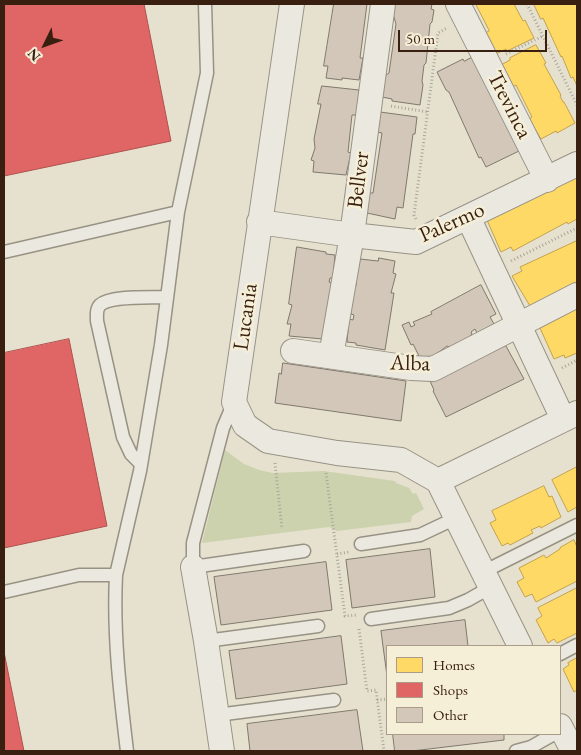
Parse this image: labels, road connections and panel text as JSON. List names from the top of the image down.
{
  "streets": {
    "street": [
      "Trevinca",
      "Bellver",
      "Palermo",
      "Lucania",
      "Alba"
    ]
  },
  "crossings": [
    ["Trevinca", "Palermo"],
    ["Bellver", "Palermo"],
    ["Bellver", "Alba"],
    ["Palermo", "Lucania"]
  ],
  "legend": ["Homes", "Shops", "Other"],
  "scale_bar": "50 m",
  "north": "bottom left"
}
